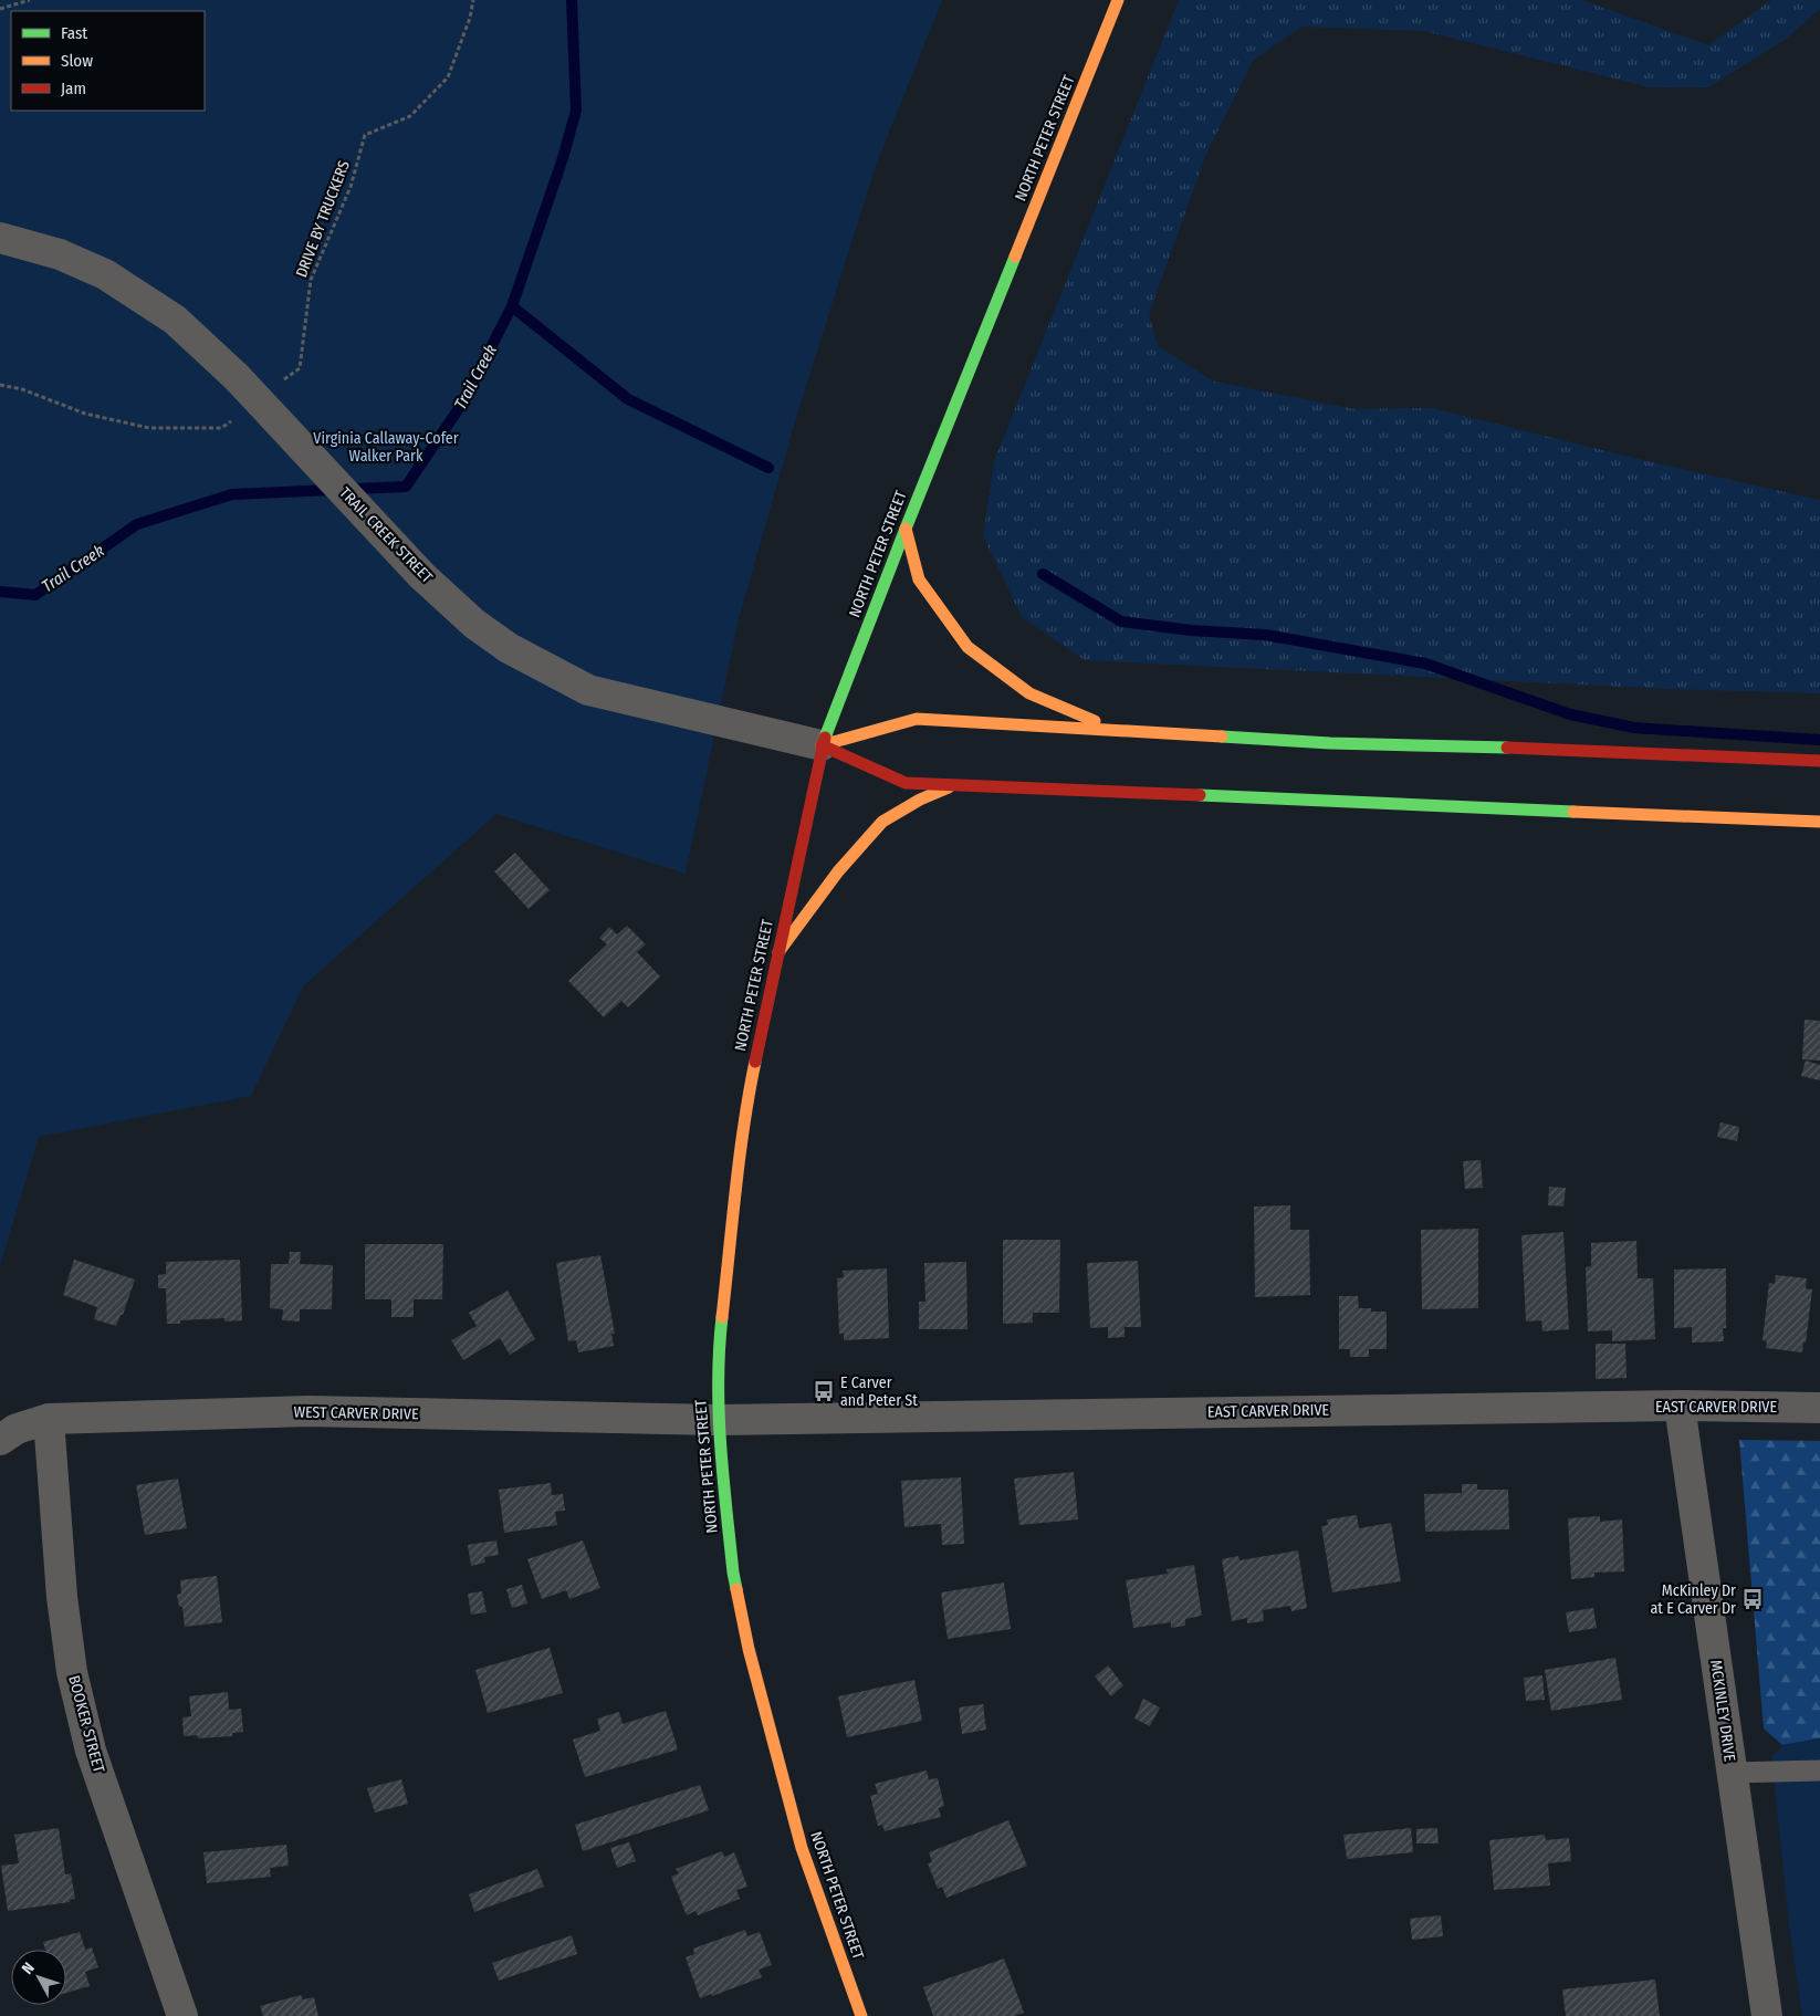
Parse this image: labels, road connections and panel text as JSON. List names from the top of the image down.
{
  "streets": {
    "main road": ["NORTH PETER STREET"],
    "street": [
      "TRAIL CREEK STREET",
      "EAST CARVER DRIVE",
      "WEST CARVER DRIVE",
      "MCKINLEY DRIVE",
      "BOOKER STREET"
    ],
    "path": ["DRIVE BY TRUCKERS"]
  },
  "crossings": [
    ["NORTH PETER STREET", "TRAIL CREEK STREET"],
    ["NORTH PETER STREET", "EAST CARVER DRIVE"],
    ["NORTH PETER STREET", "WEST CARVER DRIVE"],
    ["EAST CARVER DRIVE", "WEST CARVER DRIVE"],
    ["EAST CARVER DRIVE", "MCKINLEY DRIVE"],
    ["WEST CARVER DRIVE", "BOOKER STREET"]
  ],
  "water": ["Trail Creek"],
  "parks": ["Virginia Callaway-Cofer Walker Park"],
  "places": {
    "bus stop": ["E Carver and Peter St", "McKinley Dr at E Carver Dr"]
  },
  "legend": ["Fast", "Slow", "Jam"],
  "north": "top left"
}
